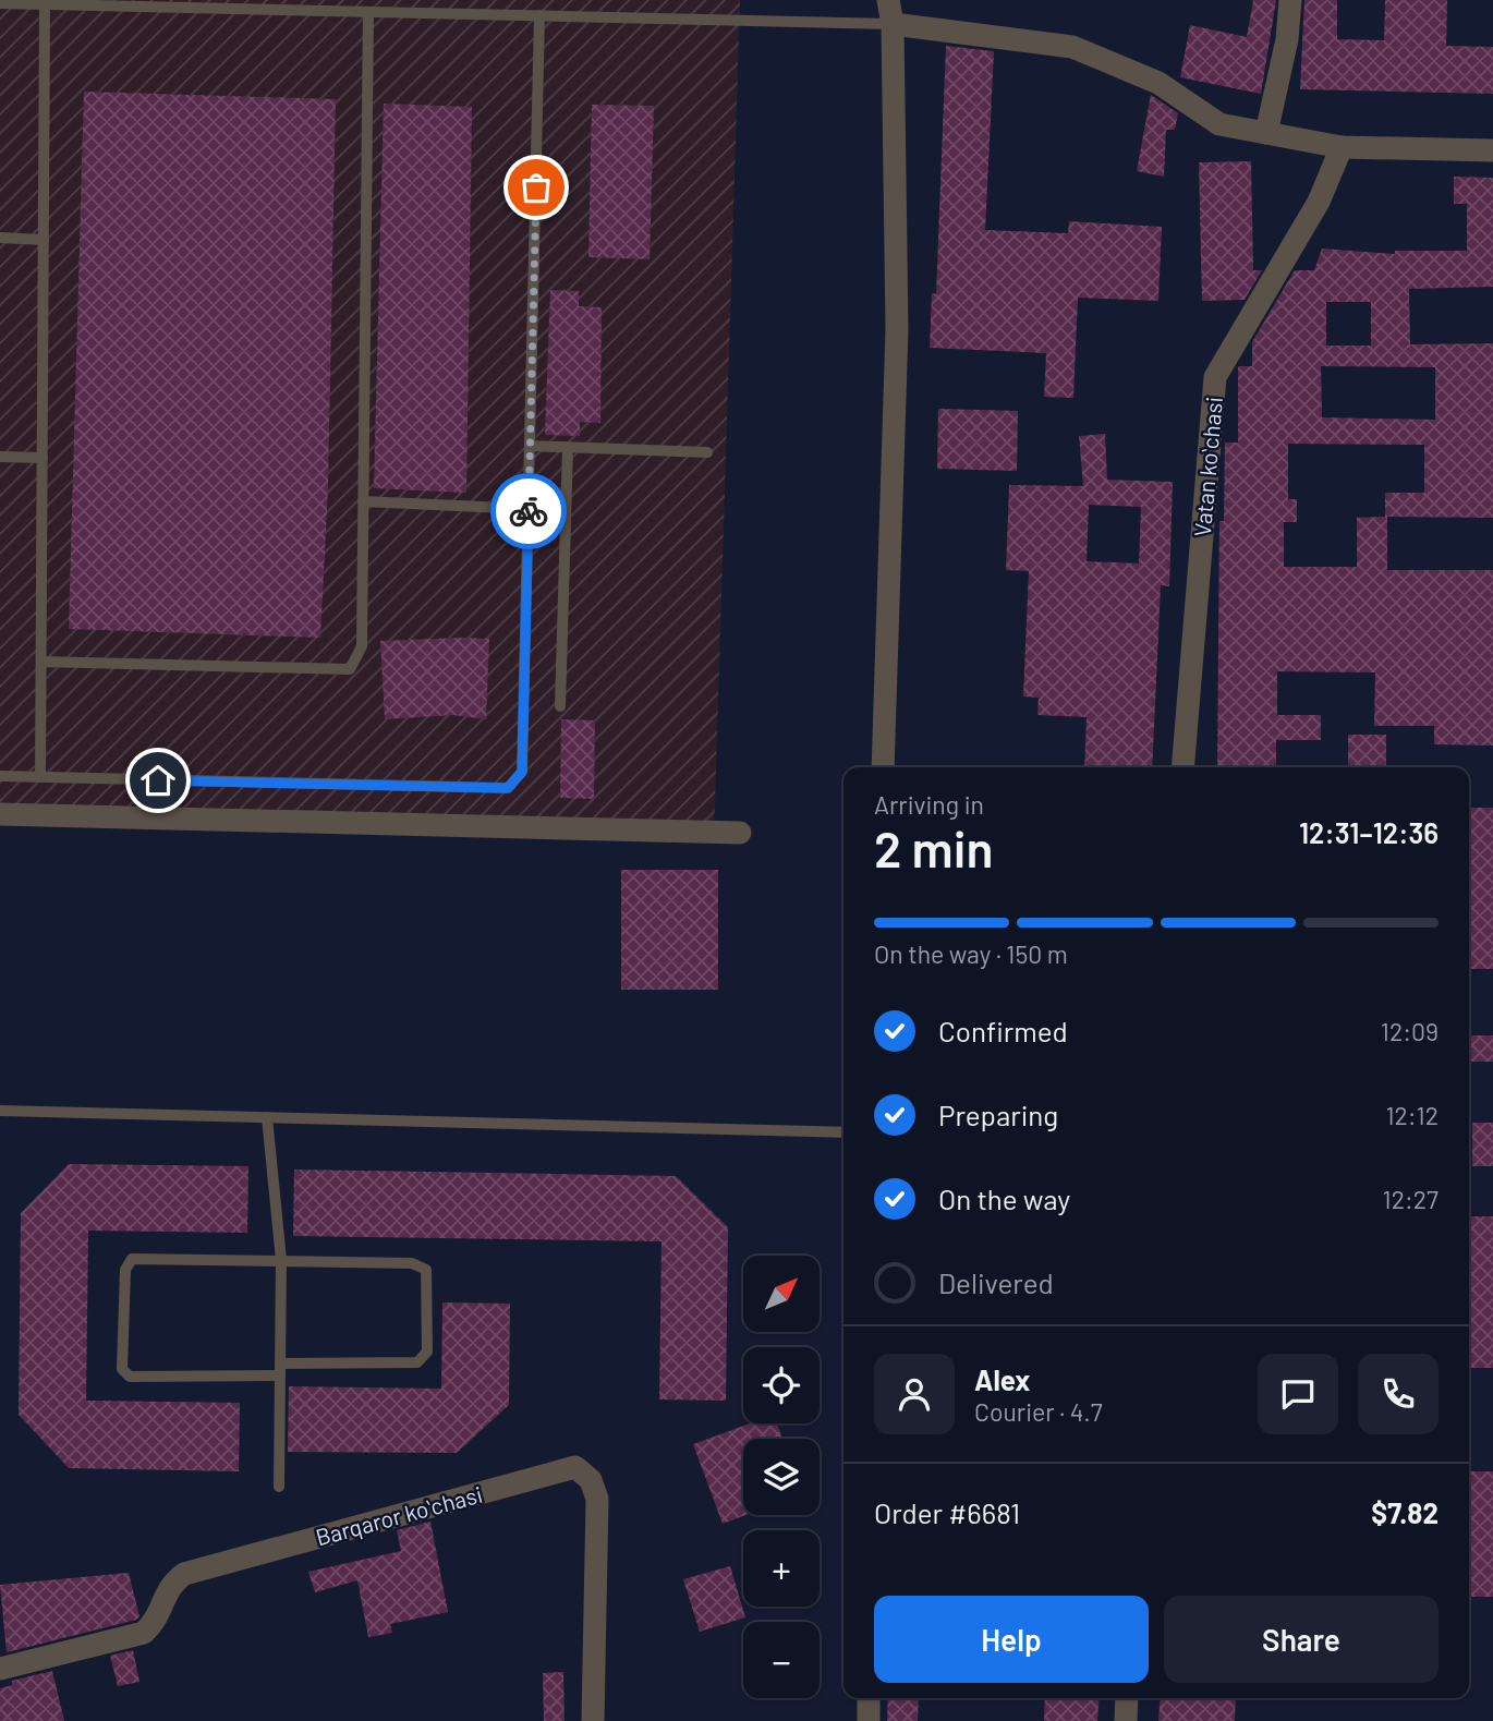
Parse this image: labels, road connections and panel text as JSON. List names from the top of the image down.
{
  "streets": {
    "street": ["Vatan koʻchasi", "Barqaror koʻchasi"]
  },
  "north": "top right",
  "page": {
    "heading": ["2 min", "Arriving in", "12:31–12:36"],
    "panel": [
      "Alex",
      "Courier · 4.7",
      "Order #6681",
      "$7.82"
    ],
    "bar": "On the way · 150 m",
    "list": [
      ["Confirmed", "12:09"],
      ["Preparing", "12:12"],
      ["On the way", "12:27"],
      "Delivered"
    ],
    "map_buttons": ["+", "−"],
    "buttons": ["Help", "Share"]
  }
}
